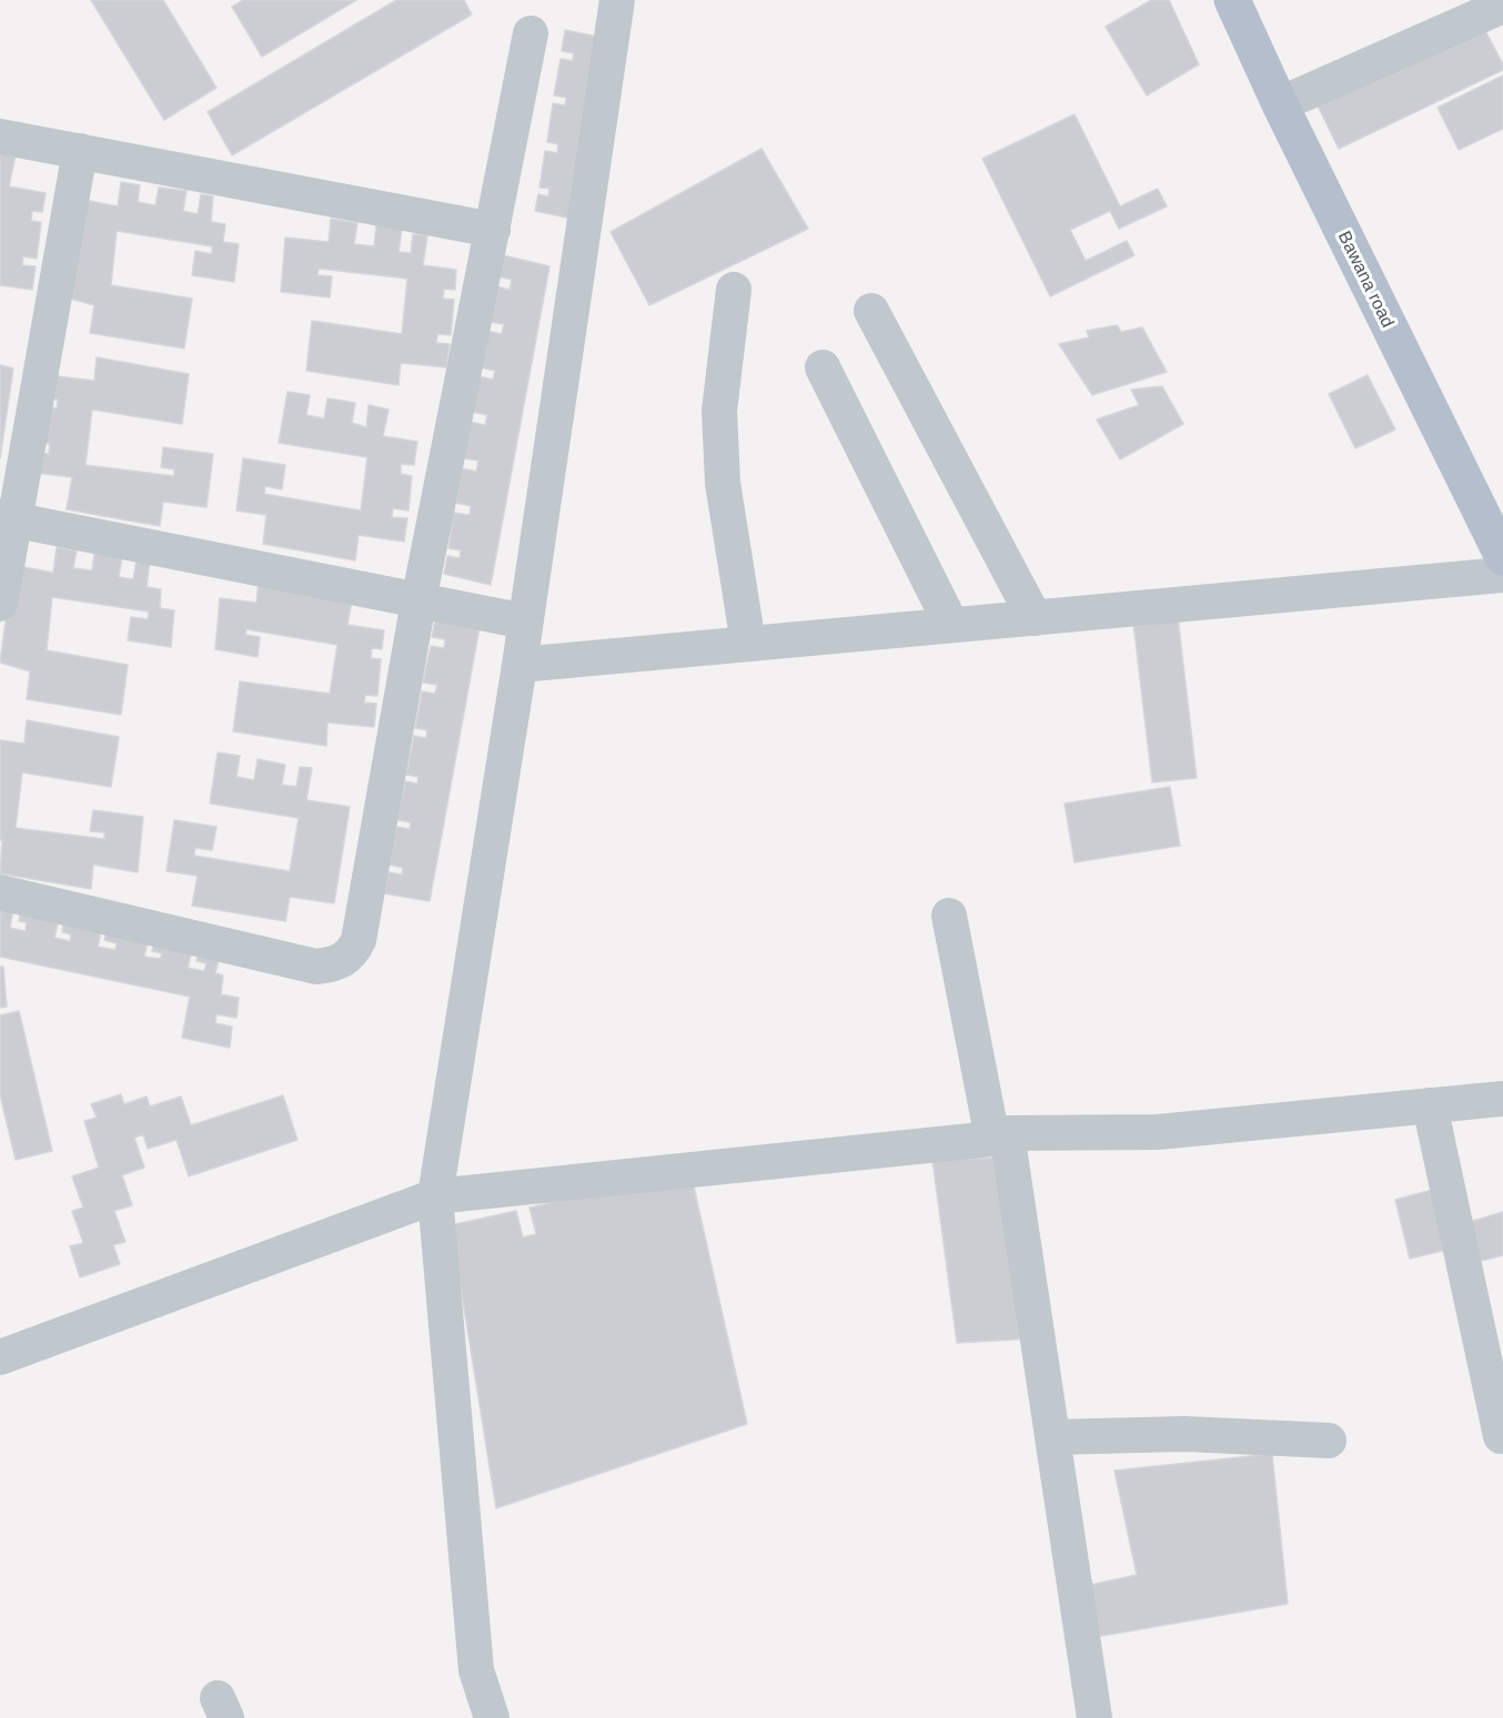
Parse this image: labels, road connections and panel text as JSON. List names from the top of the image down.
{
  "streets": {
    "main road": ["Bawana road"]
  }
}
